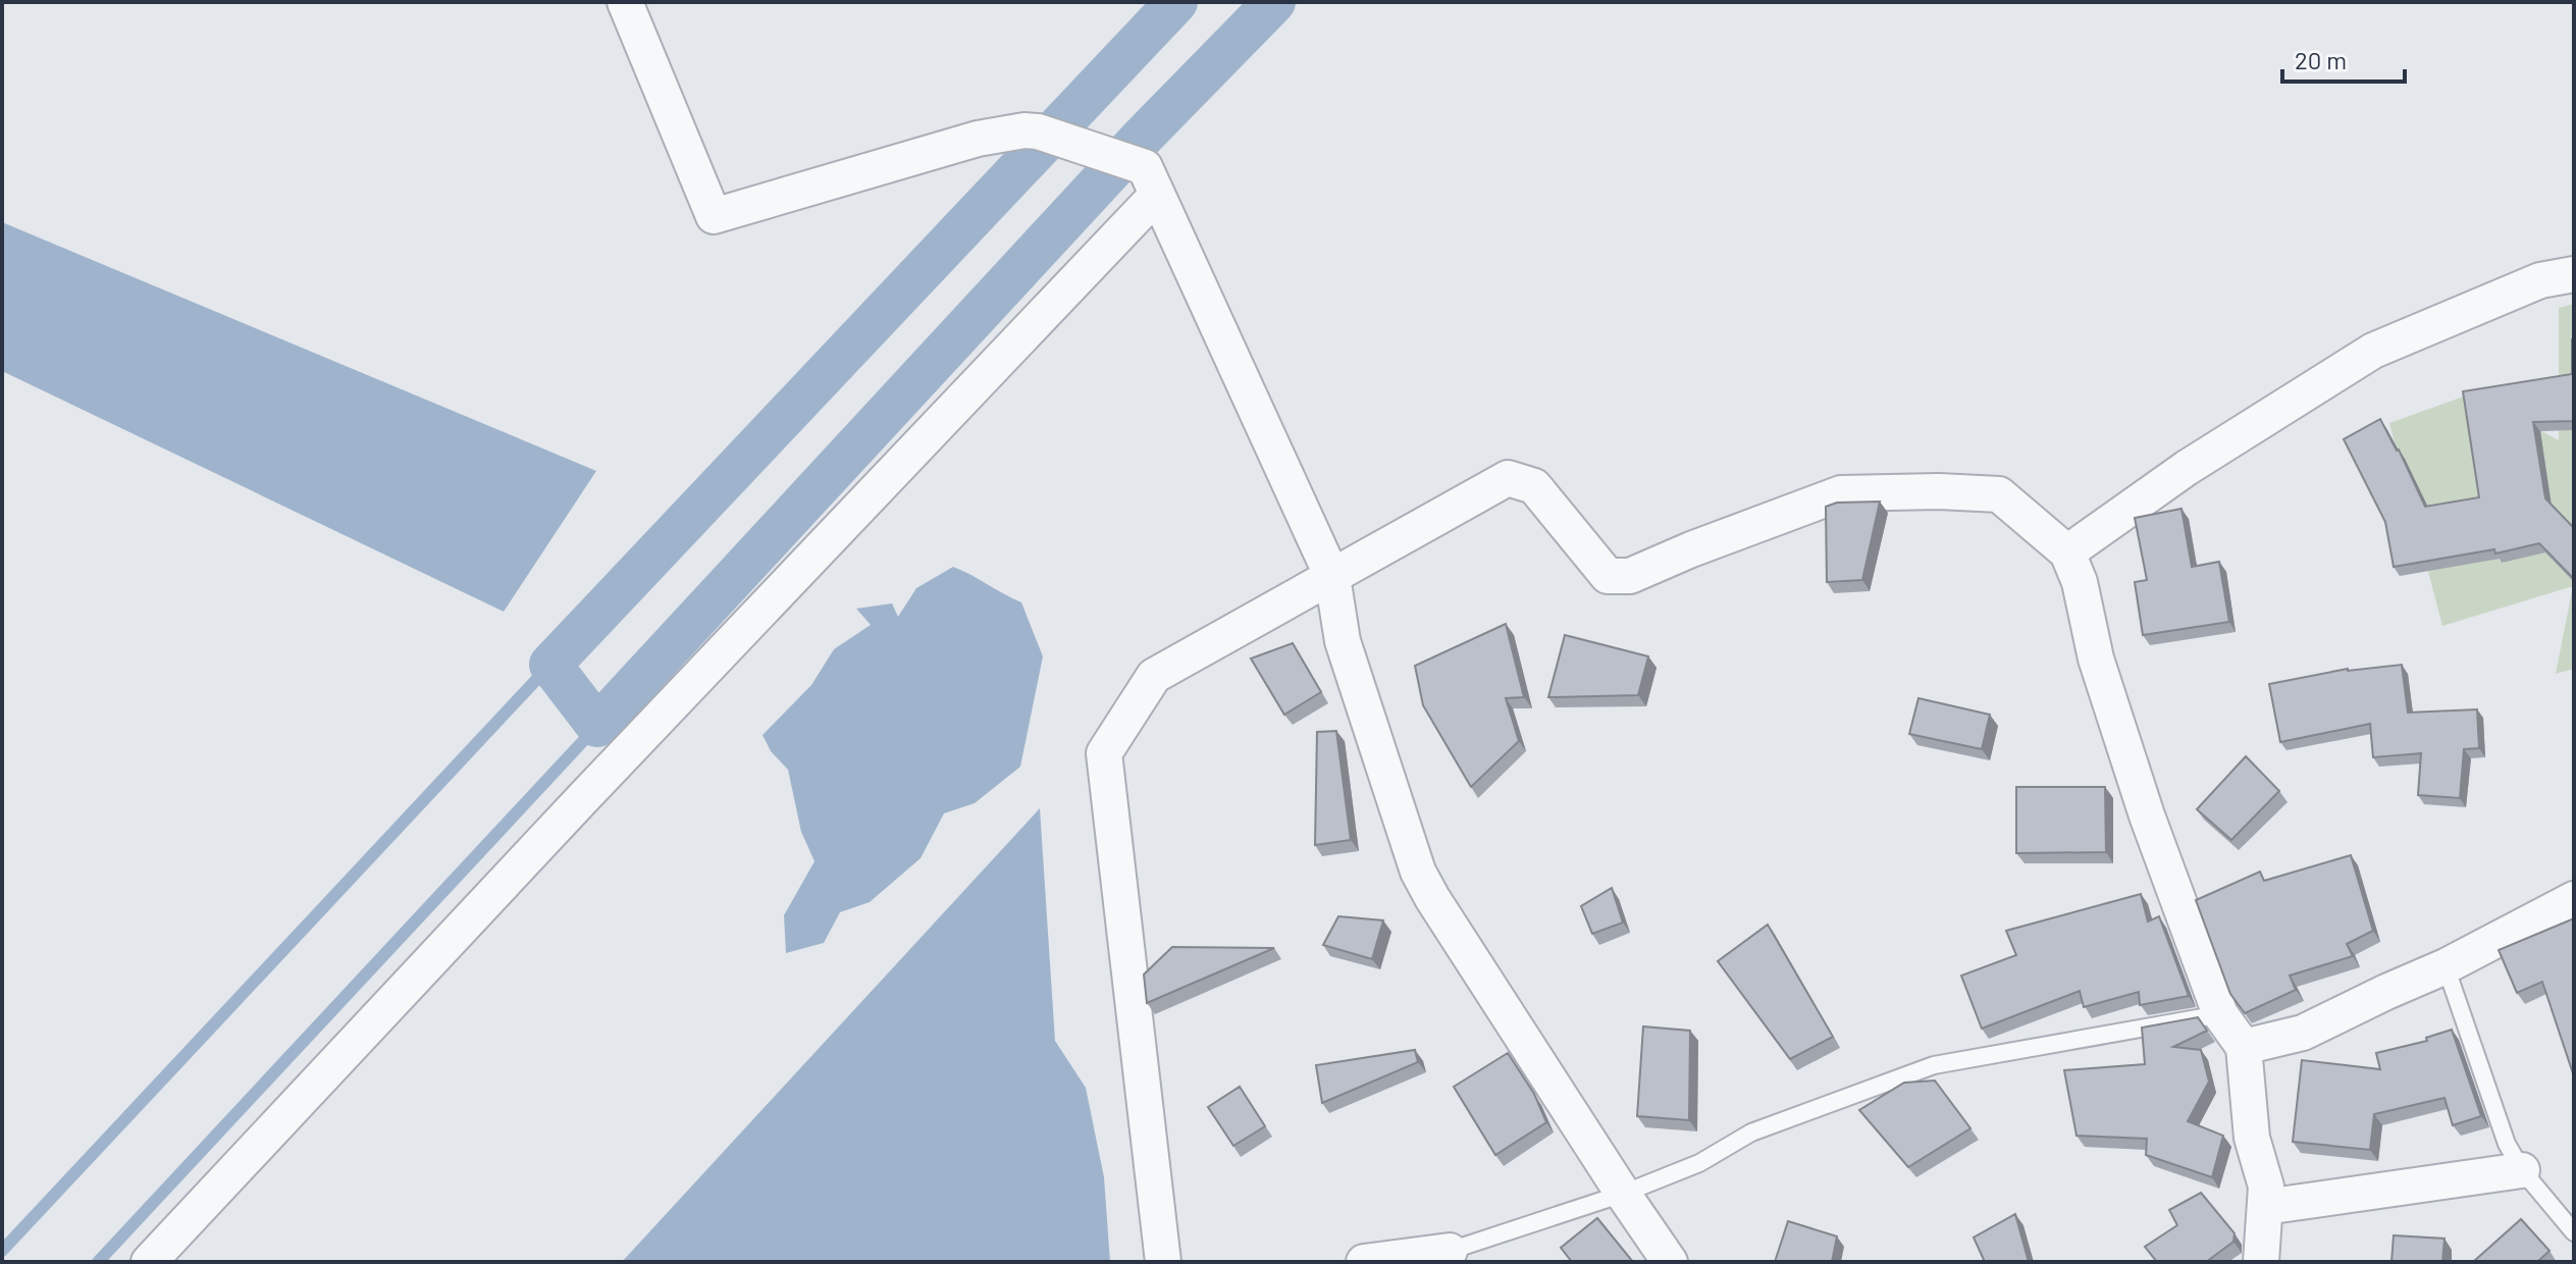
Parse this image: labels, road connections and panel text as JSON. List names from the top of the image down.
{
  "scale_bar": "20 m"
}
